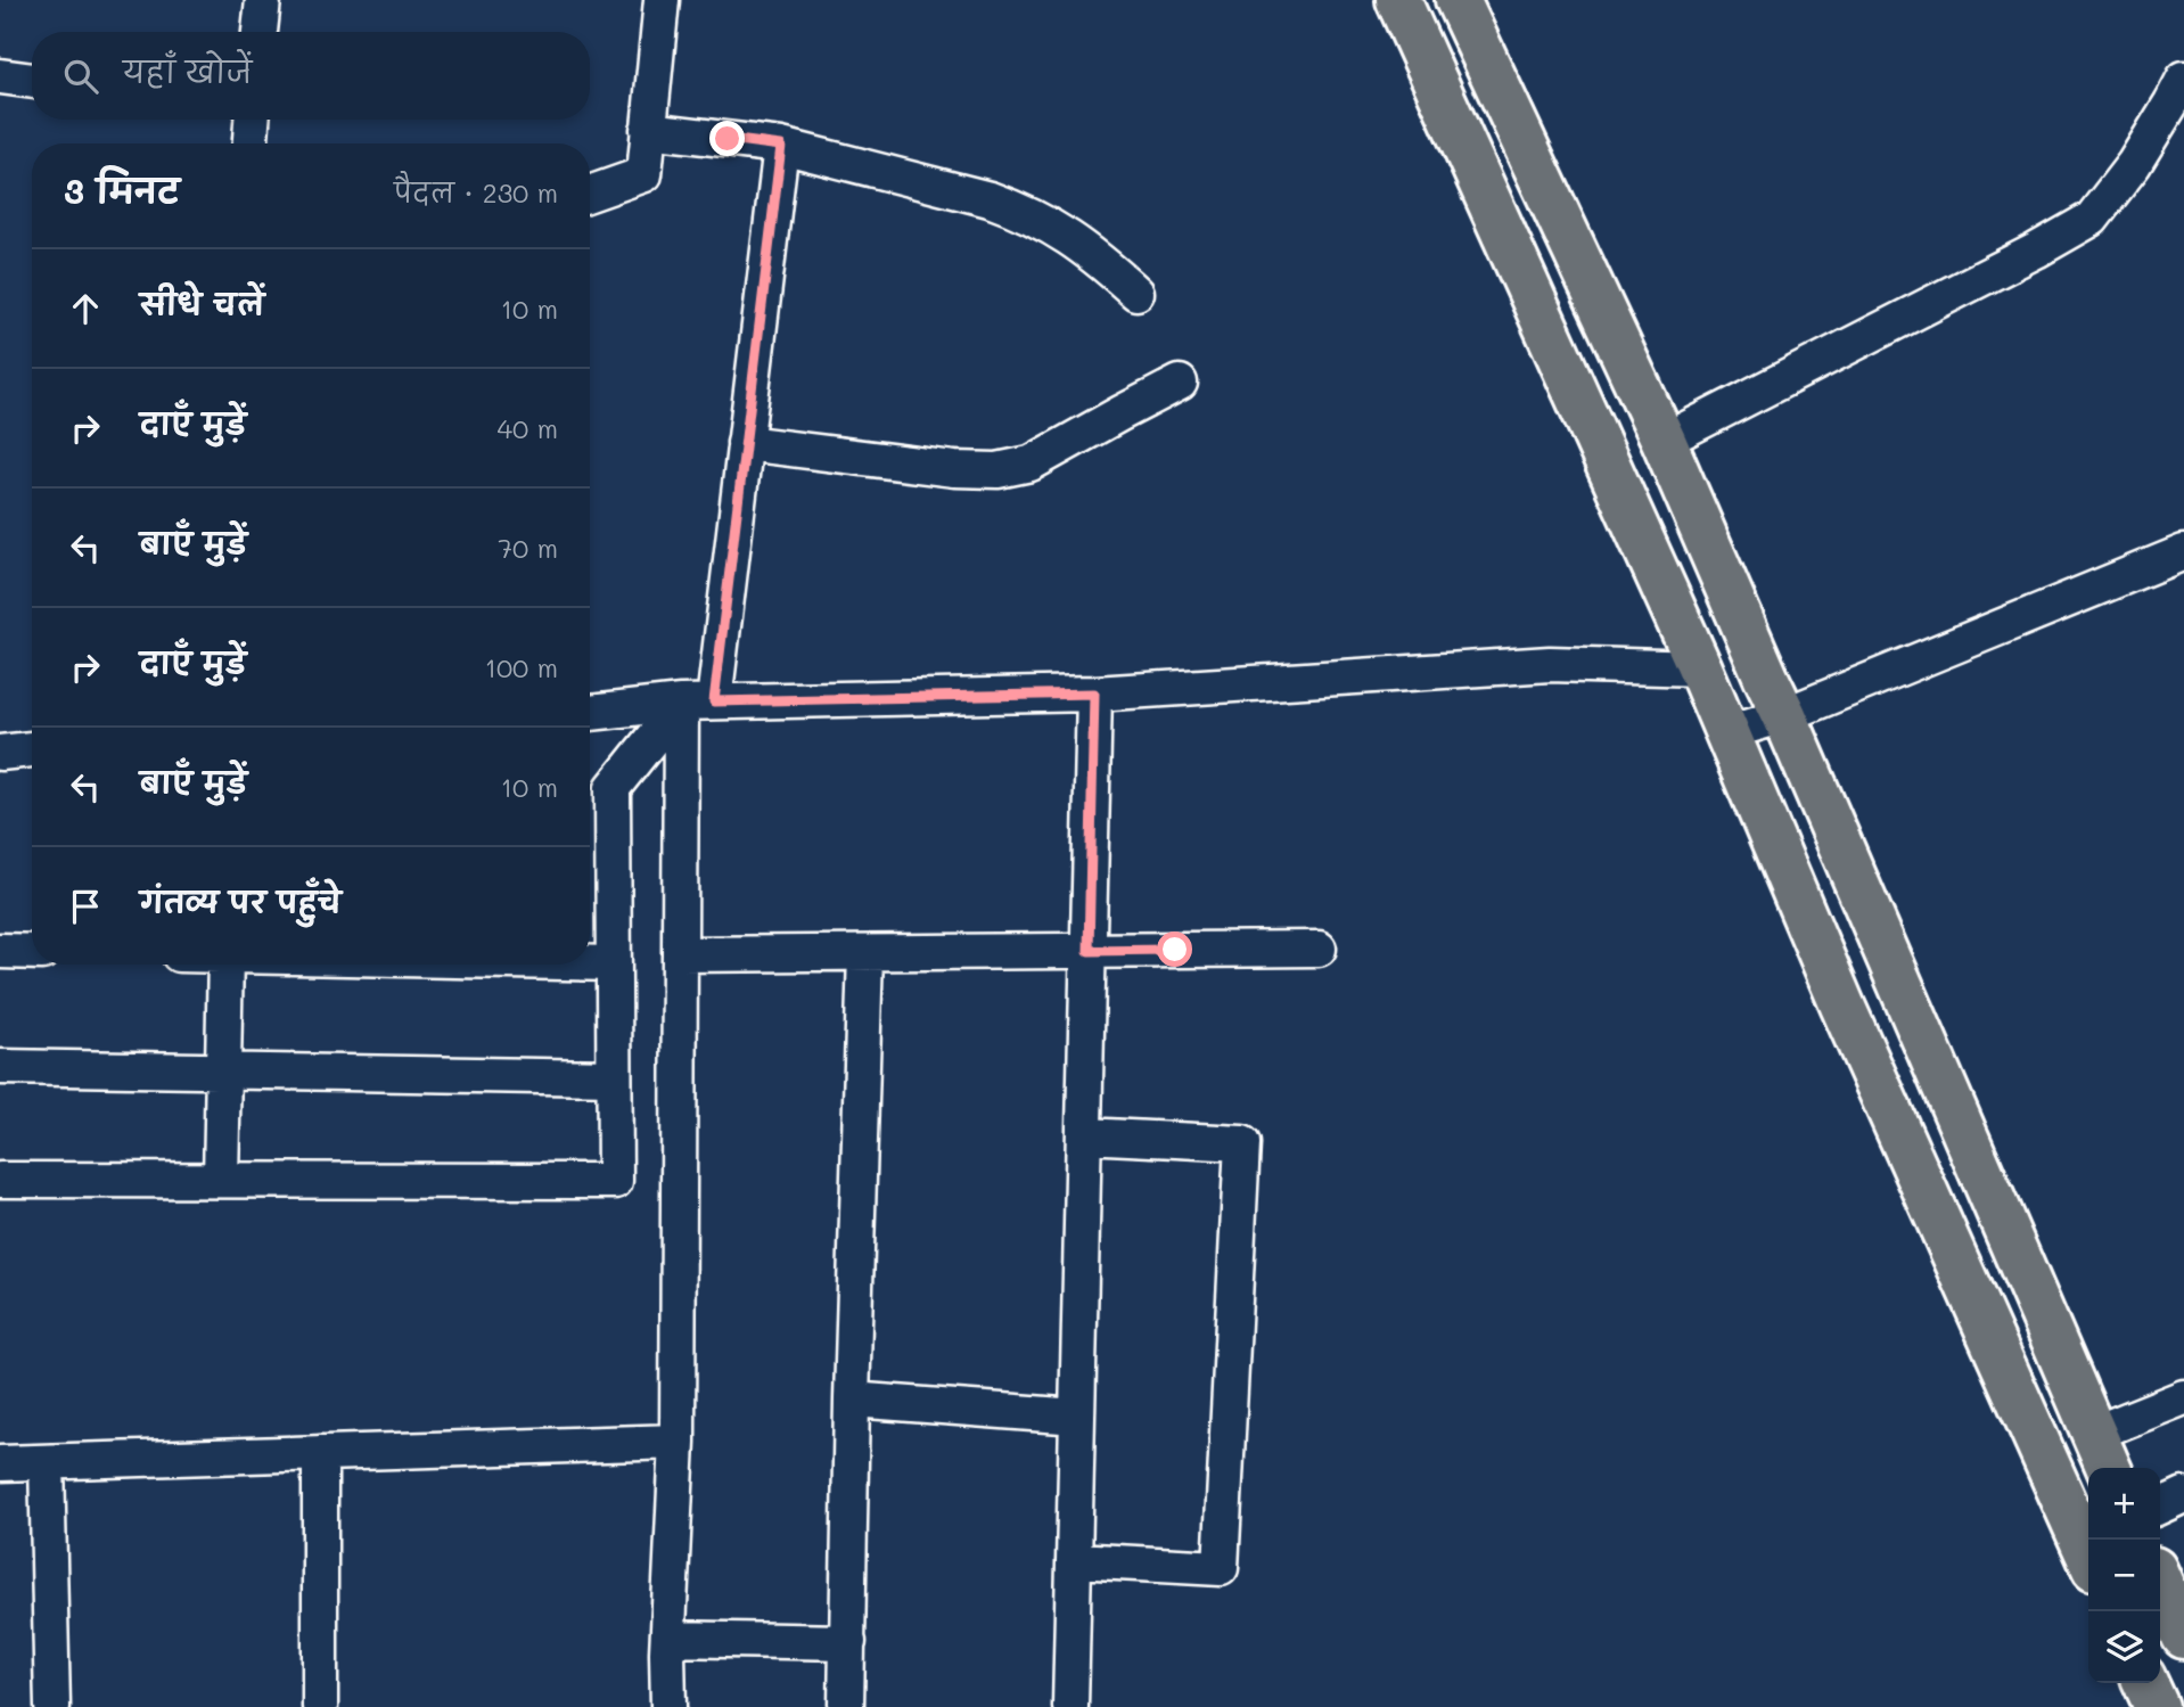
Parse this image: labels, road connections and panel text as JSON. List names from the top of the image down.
{
  "page": {
    "search": "यहाँ खोजें",
    "heading": ["3 मिनट", "पैदल · 230 m"],
    "list": [
      ["सीधे चलें", "10 m"],
      ["दाएँ मुड़ें", "40 m"],
      ["बाएँ मुड़ें", "70 m"],
      ["दाएँ मुड़ें", "100 m"],
      ["बाएँ मुड़ें", "10 m"],
      "गंतव्य पर पहुँचे"
    ],
    "map_buttons": ["+", "−"]
  }
}
